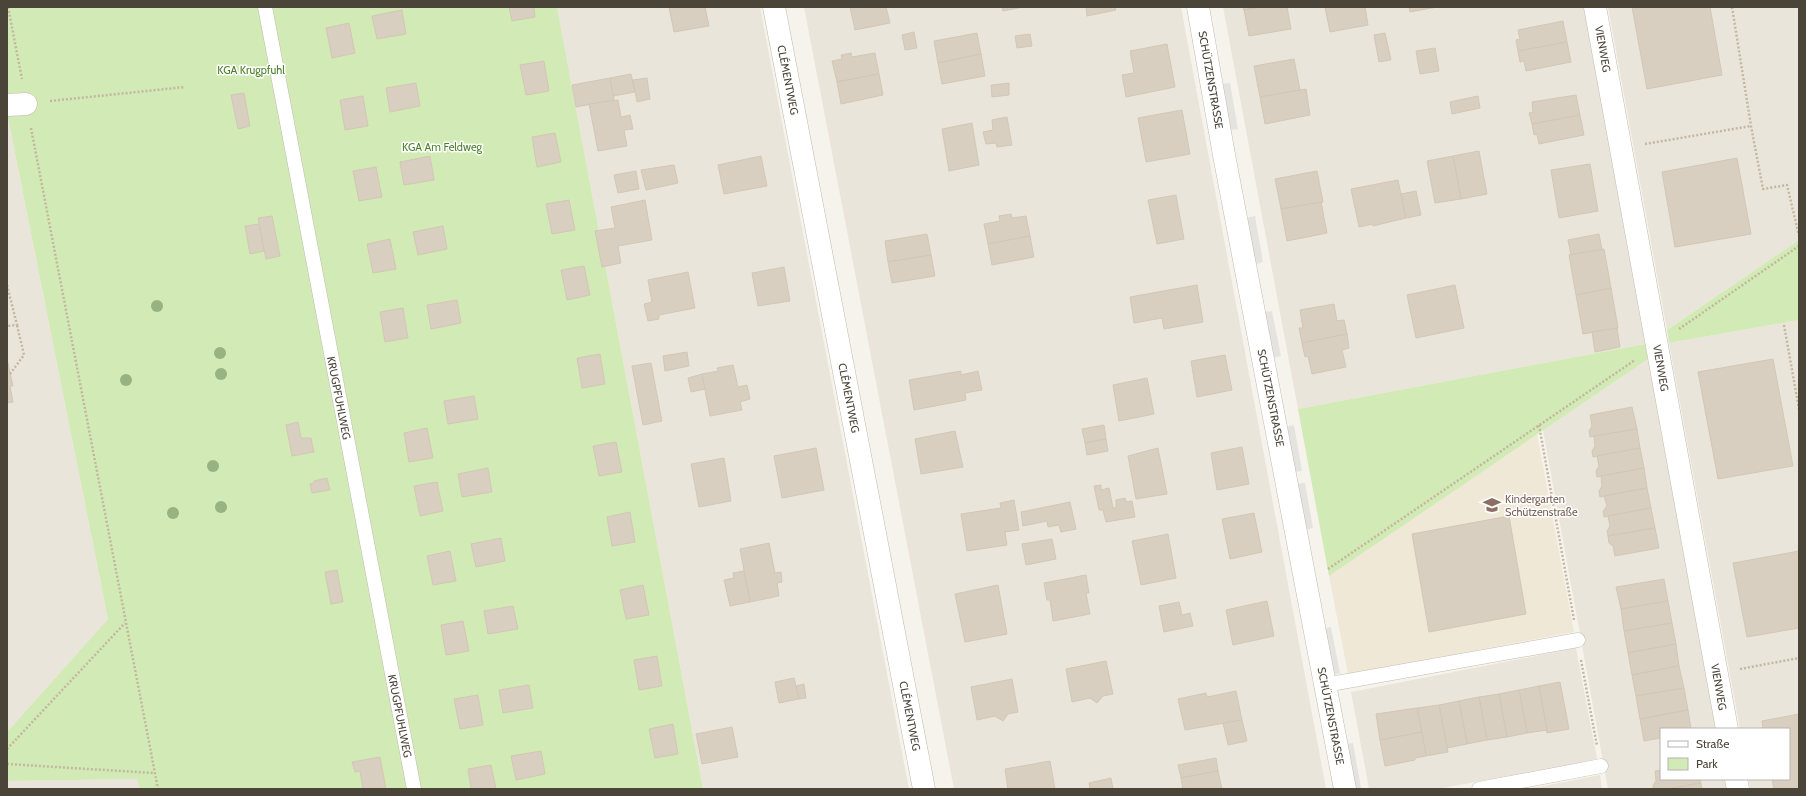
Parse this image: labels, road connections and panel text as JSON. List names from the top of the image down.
{
  "streets": {
    "street": ["VIENWEG", "CLÉMENTWEG", "SCHÜTZENSTRASSE"],
    "lane": ["KRUGPFUHLWEG"]
  },
  "parks": ["KGA Krugpfuhl", "KGA Am Feldweg"],
  "places": {
    "school or university": ["Kindergarten Schützenstraße"]
  },
  "legend": ["Straße", "Park"]
}
